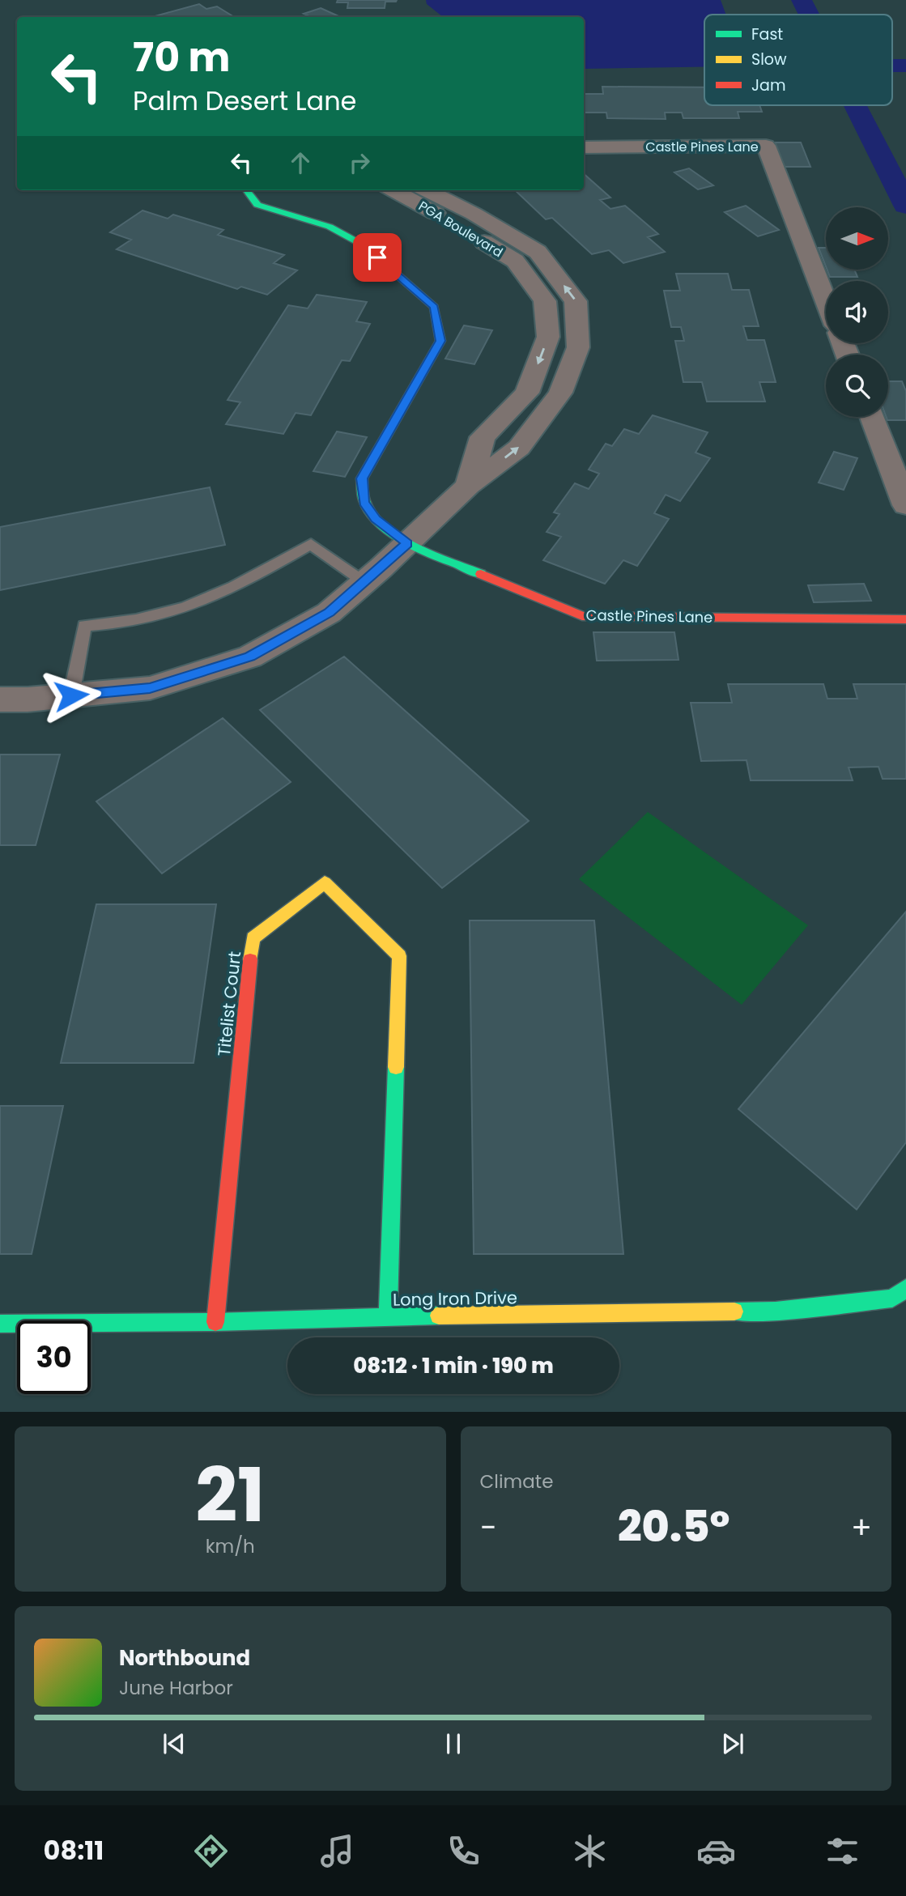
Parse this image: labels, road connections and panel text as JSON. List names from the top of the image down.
{
  "streets": {
    "street": [
      "Castle Pines Lane",
      "PGA Boulevard",
      "Titelist Court",
      "Long Iron Drive"
    ]
  },
  "crossings": [
    ["Castle Pines Lane", "PGA Boulevard"],
    ["Titelist Court", "Long Iron Drive"]
  ],
  "legend": ["Fast", "Slow", "Jam"],
  "north": "right",
  "page": {
    "turn": ["70 m", "Palm Desert Lane"],
    "limit": "30",
    "trip": "08:12 · 1 min · 190 m",
    "tile": [
      ["21", "km/h"],
      "Climate"
    ],
    "heat": ["−", "20.5°", "+"],
    "song": ["Northbound", "June Harbor"],
    "tabs": "08:11"
  }
}
